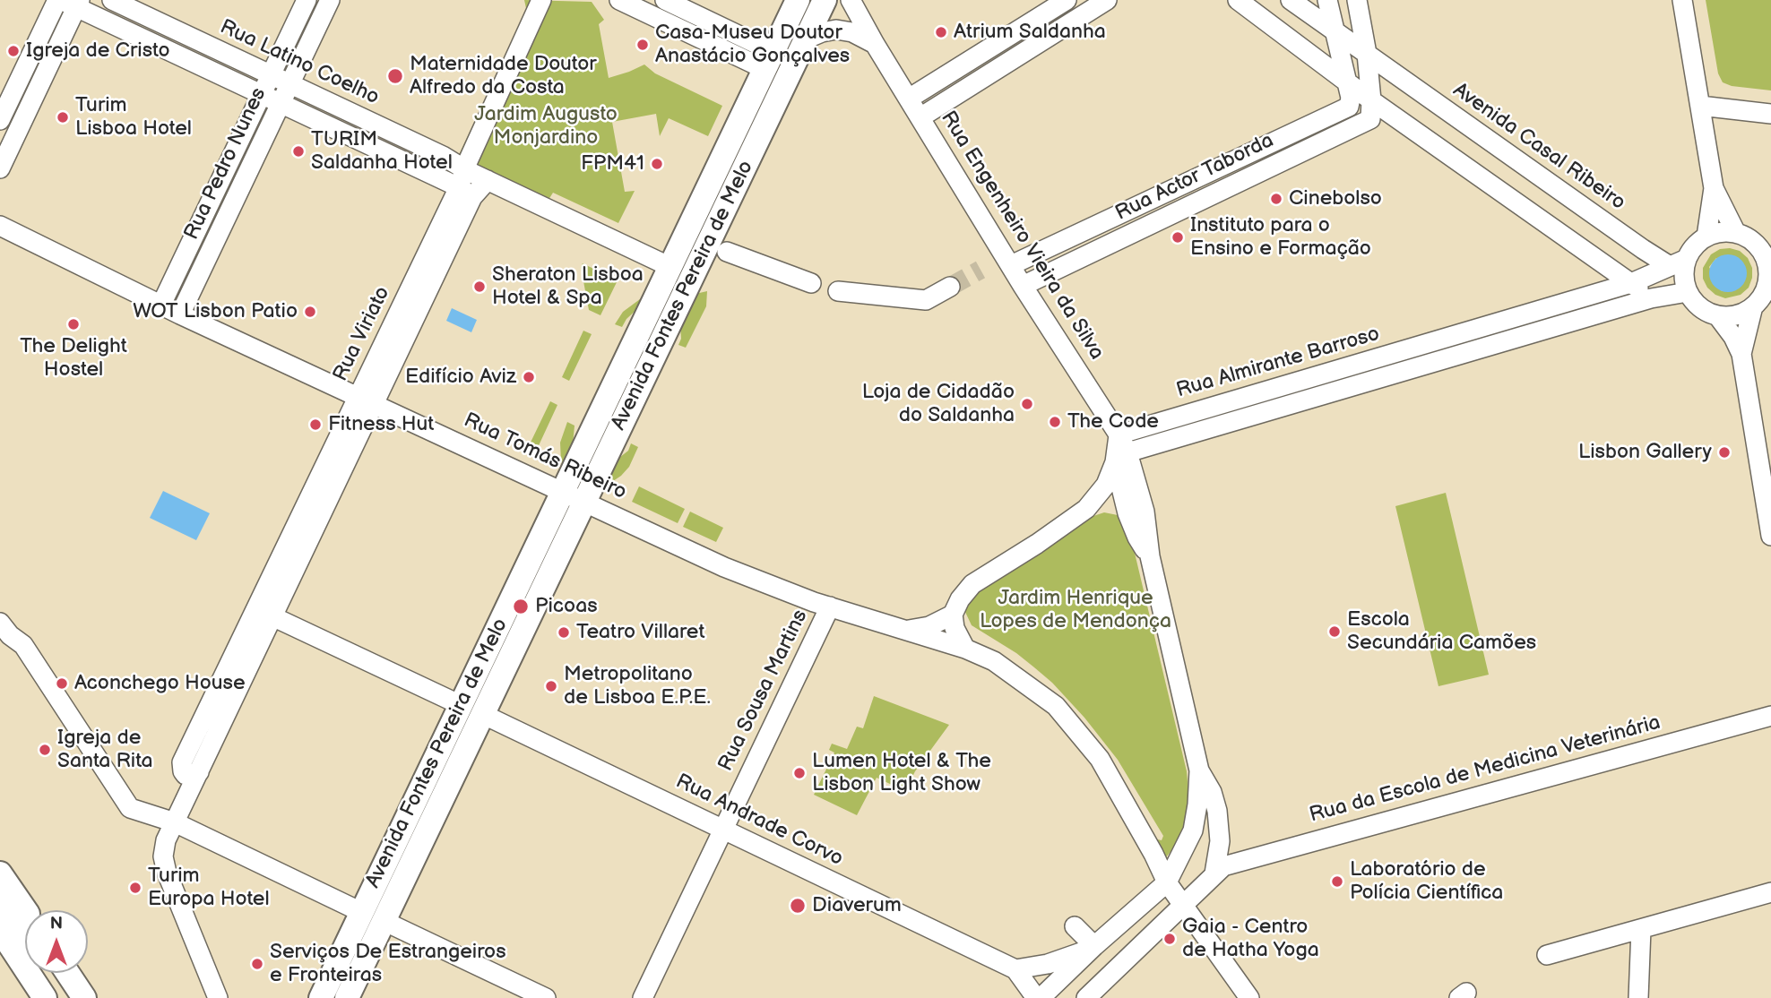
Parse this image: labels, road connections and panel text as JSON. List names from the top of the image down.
{
  "streets": {
    "main road": ["Avenida Fontes Pereira de Melo"],
    "street": [
      "Rua Latino Coelho",
      "Avenida Casal Ribeiro",
      "Rua Pedro Nunes",
      "Rua Actor Taborda",
      "Rua Engenheiro Vieira da Silva",
      "Rua Viriato",
      "Rua Almirante Barroso",
      "Rua Tomás Ribeiro",
      "Rua Sousa Martins",
      "Rua da Escola de Medicina Veterinária",
      "Rua Andrade Corvo"
    ]
  },
  "crossings": [
    ["Rua Latino Coelho", "Rua Pedro Nunes"],
    ["Rua Latino Coelho", "Avenida Fontes Pereira de Melo"],
    ["Rua Latino Coelho", "Rua Viriato"],
    ["Avenida Casal Ribeiro", "Rua Almirante Barroso"],
    ["Rua Pedro Nunes", "Rua Tomás Ribeiro"],
    ["Rua Actor Taborda", "Rua Engenheiro Vieira da Silva"],
    ["Rua Engenheiro Vieira da Silva", "Rua Almirante Barroso"],
    ["Avenida Fontes Pereira de Melo", "Rua Tomás Ribeiro"],
    ["Avenida Fontes Pereira de Melo", "Rua Andrade Corvo"],
    ["Rua Viriato", "Rua Tomás Ribeiro"],
    ["Rua Tomás Ribeiro", "Rua Sousa Martins"],
    ["Rua Tomás Ribeiro", "Rua da Escola de Medicina Veterinária"],
    ["Rua Sousa Martins", "Rua Andrade Corvo"]
  ],
  "parks": ["Jardim Augusto Monjardino", "Jardim Henrique Lopes de Mendonça"],
  "places": [
    "Atrium Saldanha",
    "Casa-Museu Doutor Anastácio Gonçalves",
    "Igreja de Cristo",
    "Maternidade Doutor Alfredo da Costa",
    "Turim Lisboa Hotel",
    "TURIM Saldanha Hotel",
    "FPM41",
    "Cinebolso",
    "Instituto para o Ensino e Formação",
    "Sheraton Lisboa Hotel & Spa",
    "WOT Lisbon Patio",
    "The Delight Hostel",
    "Edifício Aviz",
    "Loja de Cidadão do Saldanha",
    "The Code",
    "Fitness Hut",
    "Lisbon Gallery",
    "Picoas",
    "Escola Secundária Camões",
    "Teatro Villaret",
    "Aconchego House",
    "Metropolitano de Lisboa E.P.E.",
    "Igreja de Santa Rita",
    "Lumen Hotel & The Lisbon Light Show",
    "Laboratório de Polícia Científica",
    "Turim Europa Hotel",
    "Diaverum",
    "Gaia - Centro de Hatha Yoga",
    "Serviços De Estrangeiros e Fronteiras"
  ],
  "north": "top"
}
